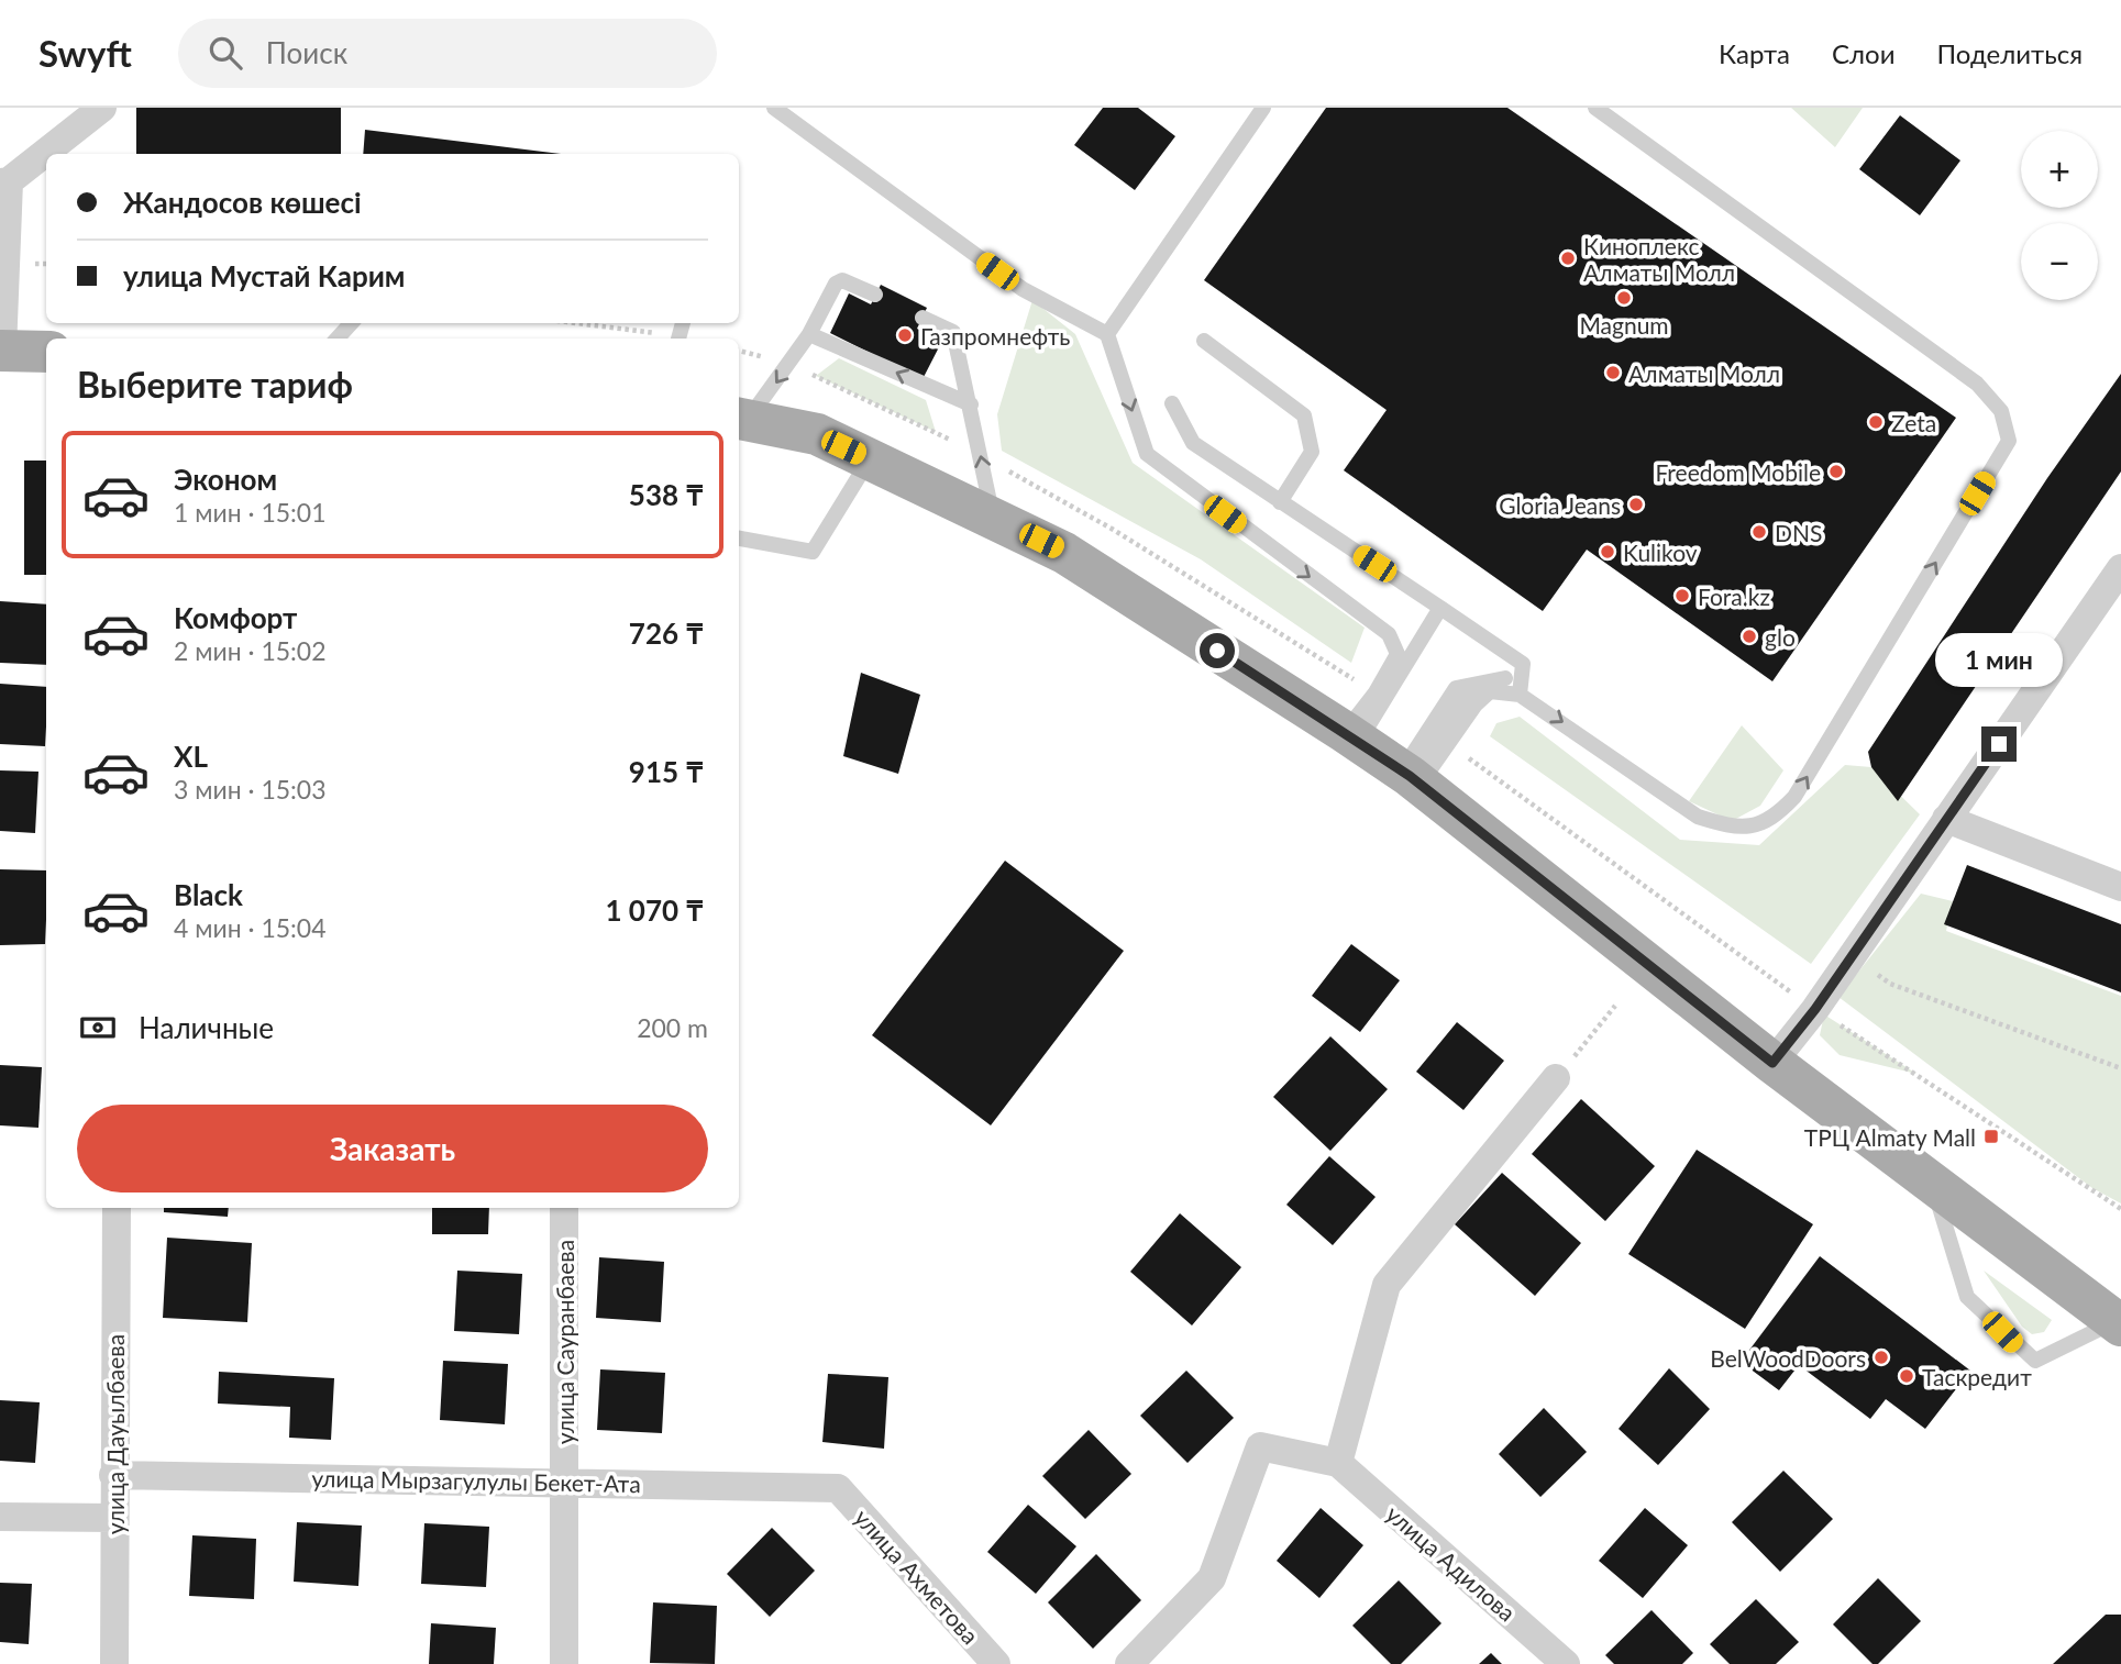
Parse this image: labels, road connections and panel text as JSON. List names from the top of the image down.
{
  "streets": {
    "street": [
      "улица Сауранбаева",
      "улица Дауылбаева",
      "улица Мырзагулулы Бекет-Ата",
      "улица Адилова",
      "улица Ахметова"
    ]
  },
  "crossings": [
    ["улица Сауранбаева", "улица Мырзагулулы Бекет-Ата"],
    ["улица Дауылбаева", "улица Мырзагулулы Бекет-Ата"],
    ["улица Мырзагулулы Бекет-Ата", "улица Ахметова"]
  ],
  "places": {
    "other": [
      "Киноплекс Алматы Молл",
      "Magnum",
      "Газпромнефть",
      "Алматы Молл",
      "Zeta",
      "Freedom Mobile",
      "Gloria Jeans",
      "DNS",
      "Kulikov",
      "Fora.kz",
      "glo",
      "BelWoodDoors",
      "Таскредит"
    ],
    "transit": ["ТРЦ Almaty Mall"]
  },
  "page": {
    "header": "Swyft",
    "search": "Поиск",
    "nav": ["Карта", "Слои", "Поделиться"],
    "map_buttons": ["+", "−"],
    "banner": ["Жандосов көшесі", "улица Мустай Карим"],
    "heading": "Выберите тариф",
    "list": [
      {
        "name": "Эконом",
        "note": "1 мин · 15:01",
        "value": "538 ₸"
      },
      {
        "name": "Комфорт",
        "note": "2 мин · 15:02",
        "value": "726 ₸"
      },
      {
        "name": "XL",
        "note": "3 мин · 15:03",
        "value": "915 ₸"
      },
      {
        "name": "Black",
        "note": "4 мин · 15:04",
        "value": "1 070 ₸"
      }
    ],
    "bubble": "1 мин",
    "pay": ["Наличные", "200 m"],
    "buttons": "Заказать"
  }
}
